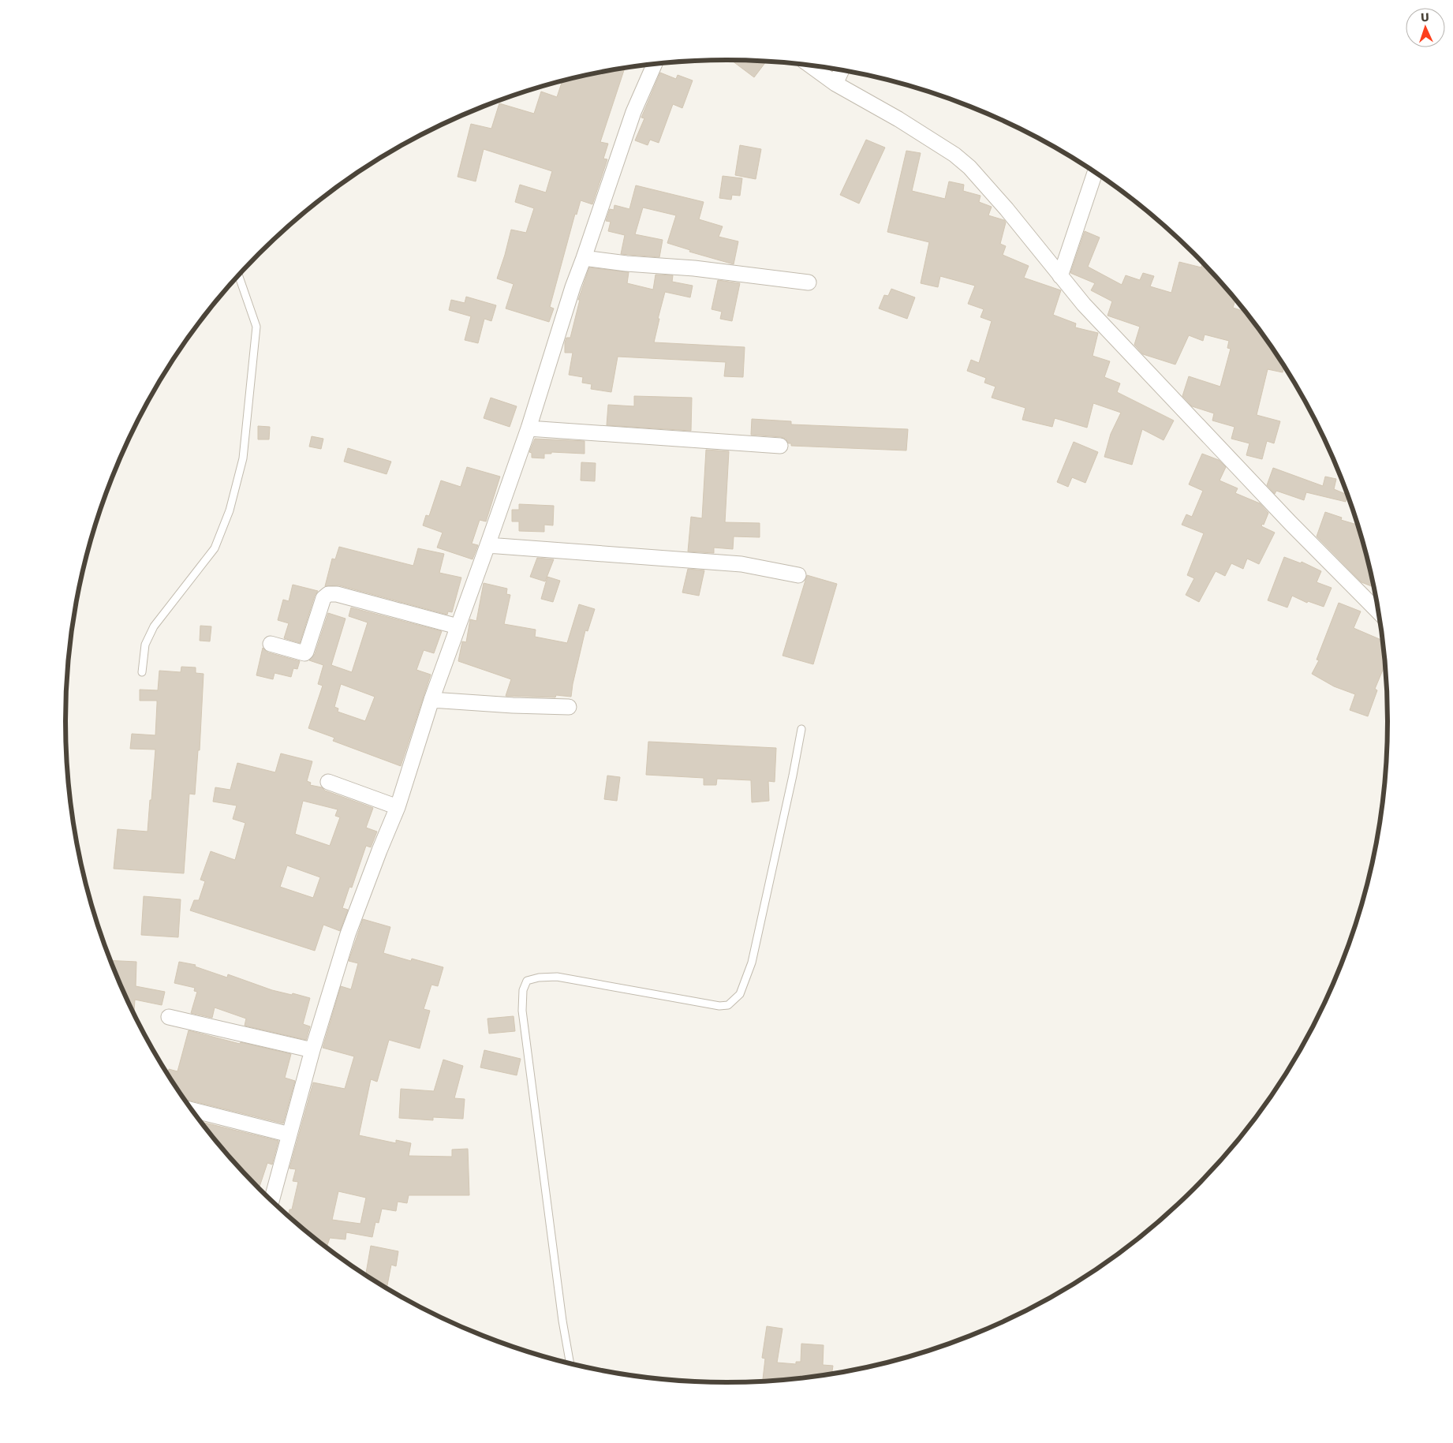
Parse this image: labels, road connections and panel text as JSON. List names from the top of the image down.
{
  "north": "top"
}
